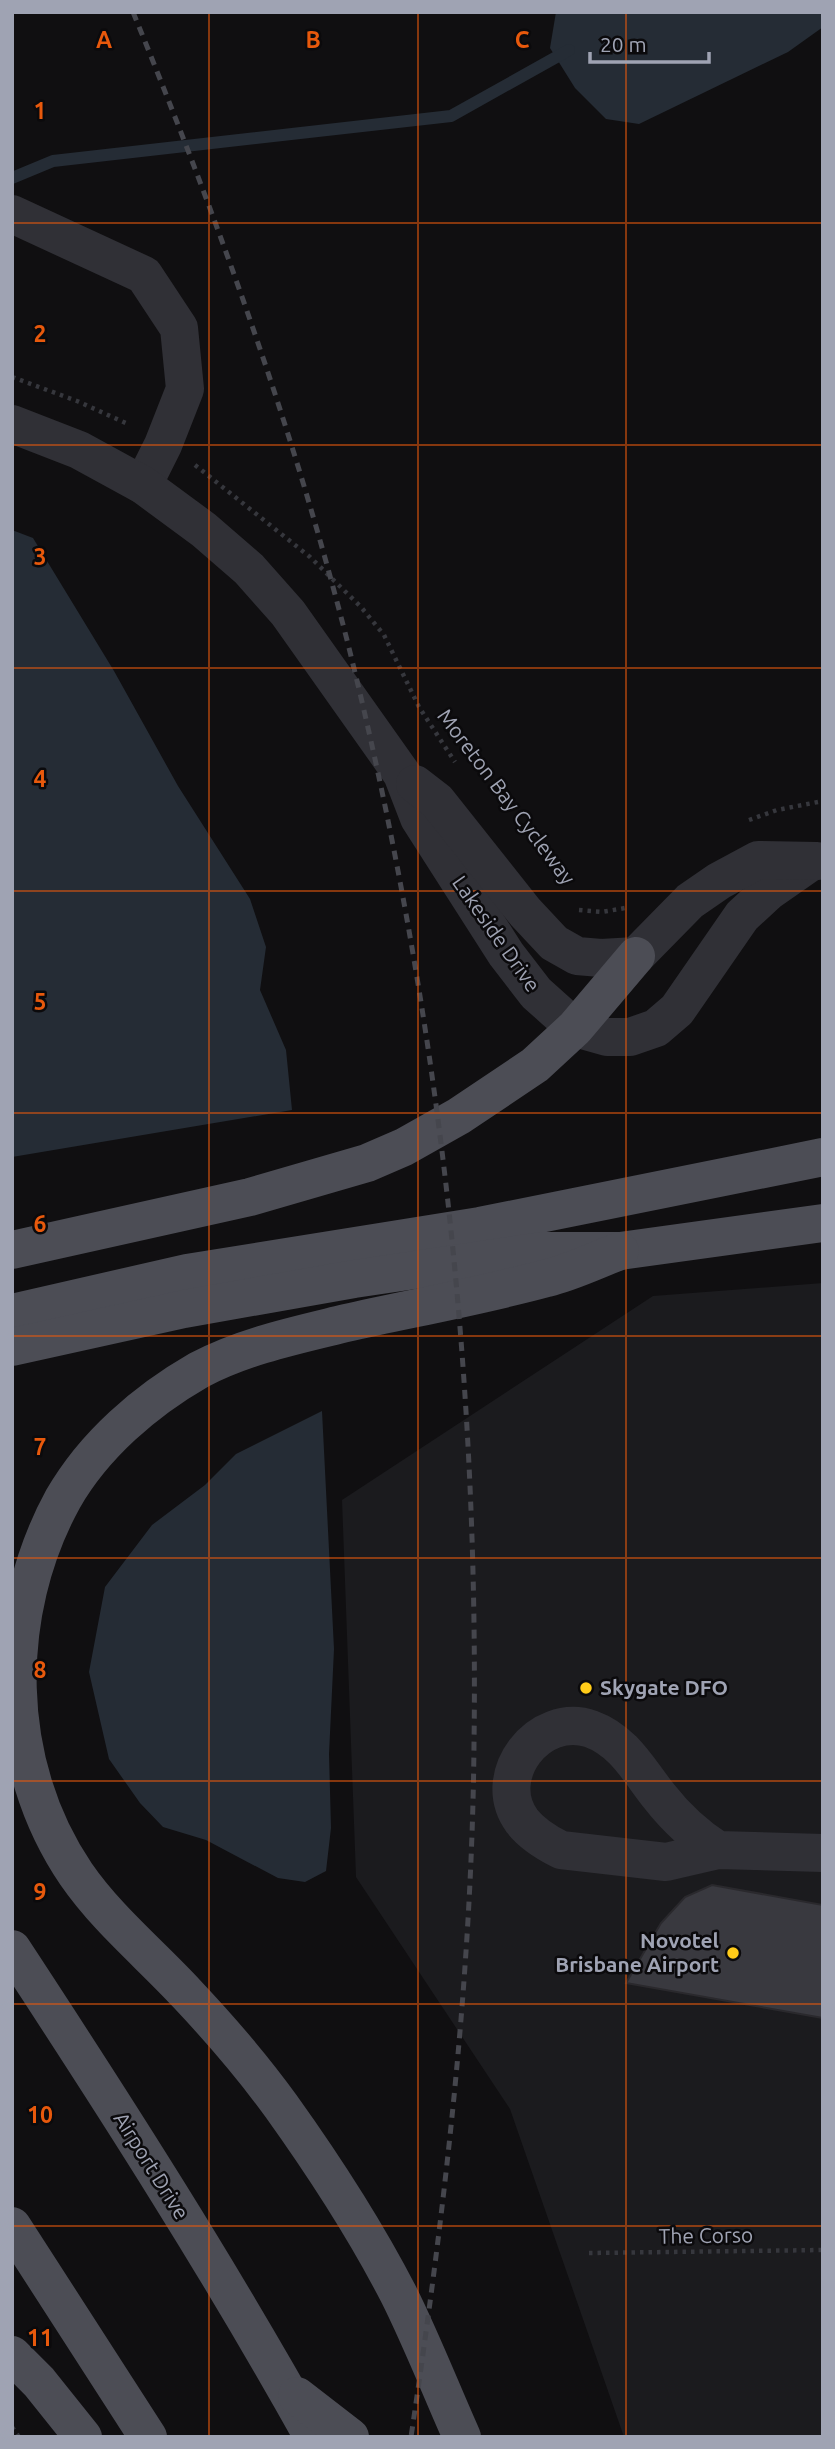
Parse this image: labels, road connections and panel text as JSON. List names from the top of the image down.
{
  "streets": {
    "main road": ["Airport Drive"],
    "street": ["Lakeside Drive"],
    "path": ["Moreton Bay Cycleway", "The Corso"]
  },
  "places": ["Skygate DFO", "Novotel Brisbane Airport"],
  "scale_bar": "20 m",
  "grid": {
    "columns": ["A", "B", "C"],
    "rows": [
      "1",
      "2",
      "3",
      "4",
      "5",
      "6",
      "7",
      "8",
      "9",
      "10",
      "11"
    ]
  }
}
